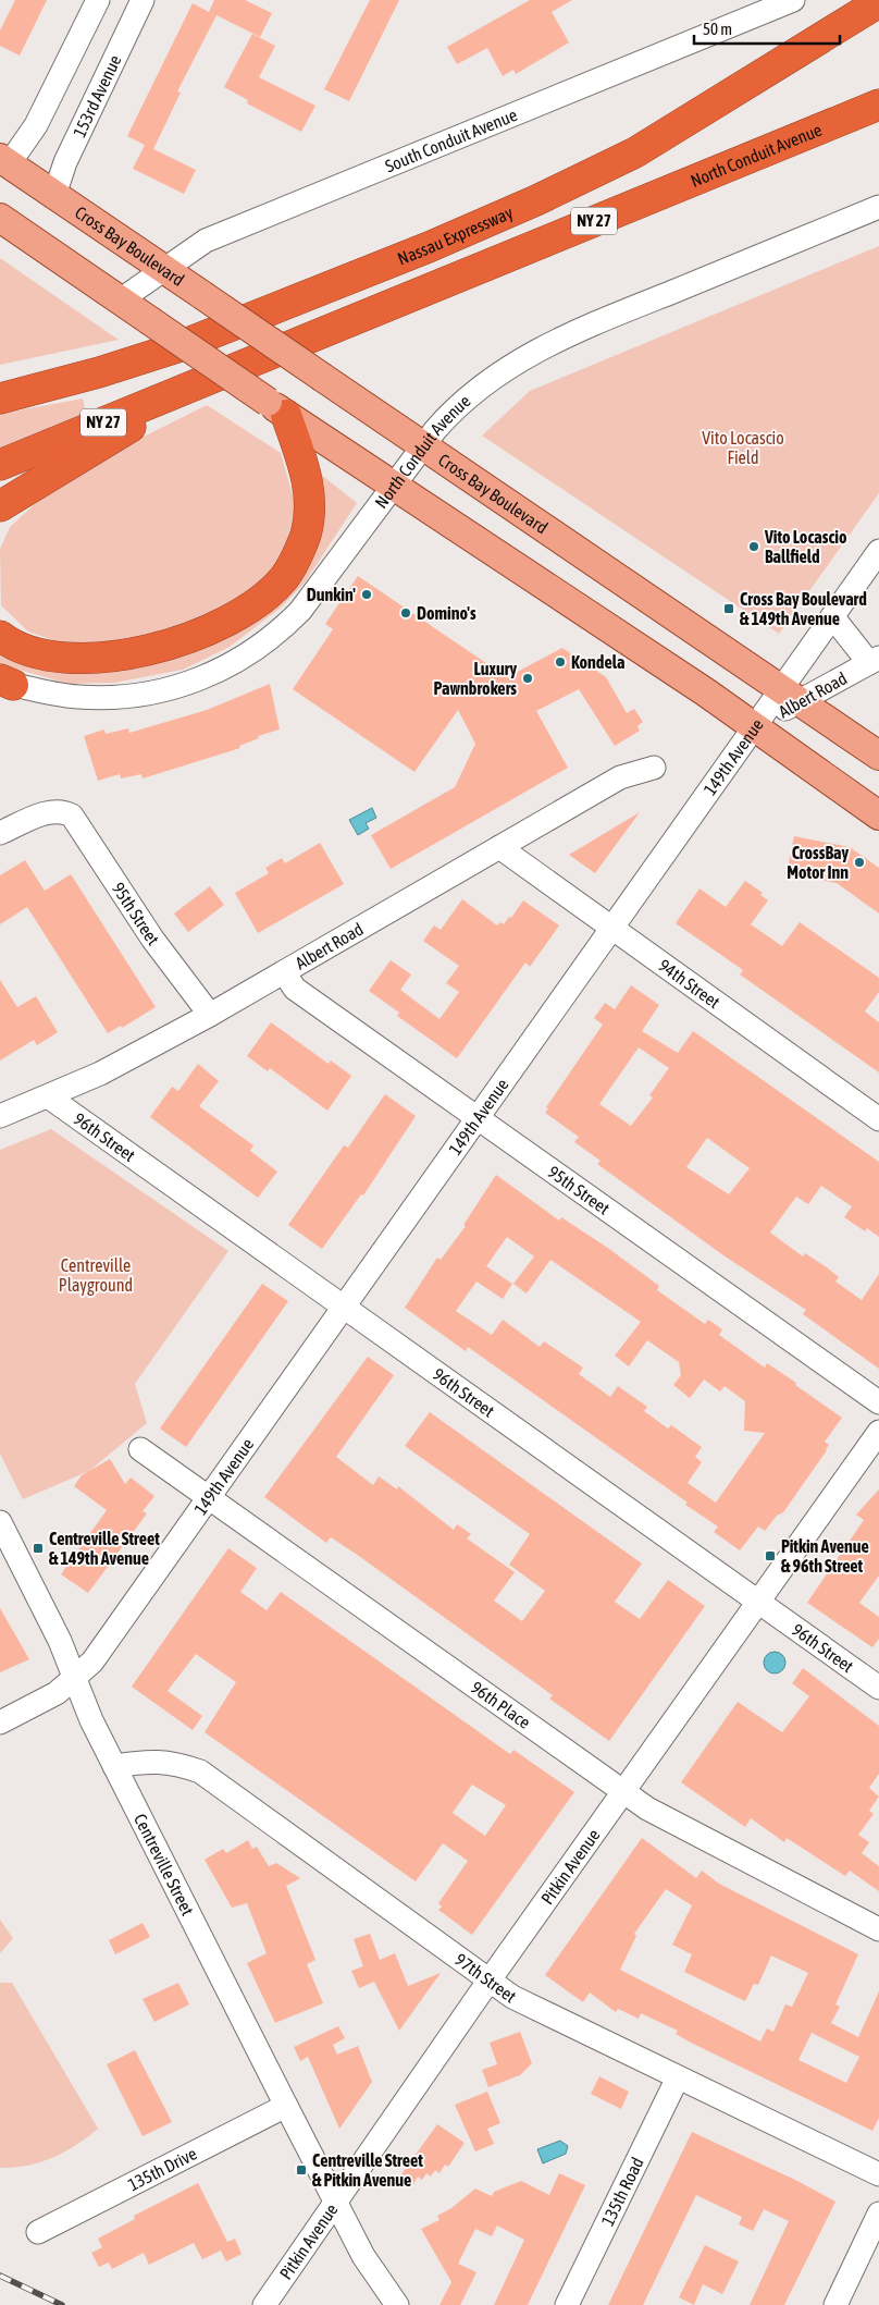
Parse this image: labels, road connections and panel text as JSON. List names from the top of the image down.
{
  "streets": {
    "highway": ["North Conduit Avenue", "NY 27", "Nassau Expressway"],
    "main road": ["Cross Bay Boulevard"],
    "street": [
      "153rd Avenue",
      "South Conduit Avenue",
      "Albert Road",
      "149th Avenue",
      "95th Street",
      "94th Street",
      "96th Street",
      "96th Place",
      "Centreville Street",
      "Pitkin Avenue",
      "97th Street",
      "135th Drive",
      "135th Road"
    ]
  },
  "crossings": [
    ["153rd Avenue", "Cross Bay Boulevard"],
    ["South Conduit Avenue", "Cross Bay Boulevard"],
    ["North Conduit Avenue", "Cross Bay Boulevard"],
    ["Cross Bay Boulevard", "Albert Road"],
    ["Albert Road", "149th Avenue"],
    ["Albert Road", "95th Street"],
    ["Albert Road", "94th Street"],
    ["Albert Road", "96th Street"],
    ["149th Avenue", "95th Street"],
    ["149th Avenue", "94th Street"],
    ["149th Avenue", "96th Street"],
    ["149th Avenue", "96th Place"],
    ["149th Avenue", "Centreville Street"],
    ["96th Street", "Pitkin Avenue"],
    ["96th Place", "Pitkin Avenue"],
    ["Centreville Street", "Pitkin Avenue"],
    ["Centreville Street", "97th Street"],
    ["Centreville Street", "135th Drive"],
    ["Pitkin Avenue", "97th Street"],
    ["97th Street", "135th Road"]
  ],
  "parks": ["Vito Locascio Field", "Centreville Playground"],
  "places": {
    "other": [
      "Vito Locascio Ballfield",
      "Dunkin'",
      "Domino's",
      "Kondela",
      "Luxury Pawnbrokers",
      "CrossBay Motor Inn"
    ],
    "transit": [
      "Cross Bay Boulevard & 149th Avenue",
      "Centreville Street & 149th Avenue",
      "Pitkin Avenue & 96th Street",
      "Centreville Street & Pitkin Avenue"
    ]
  },
  "scale_bar": "50 m"
}
